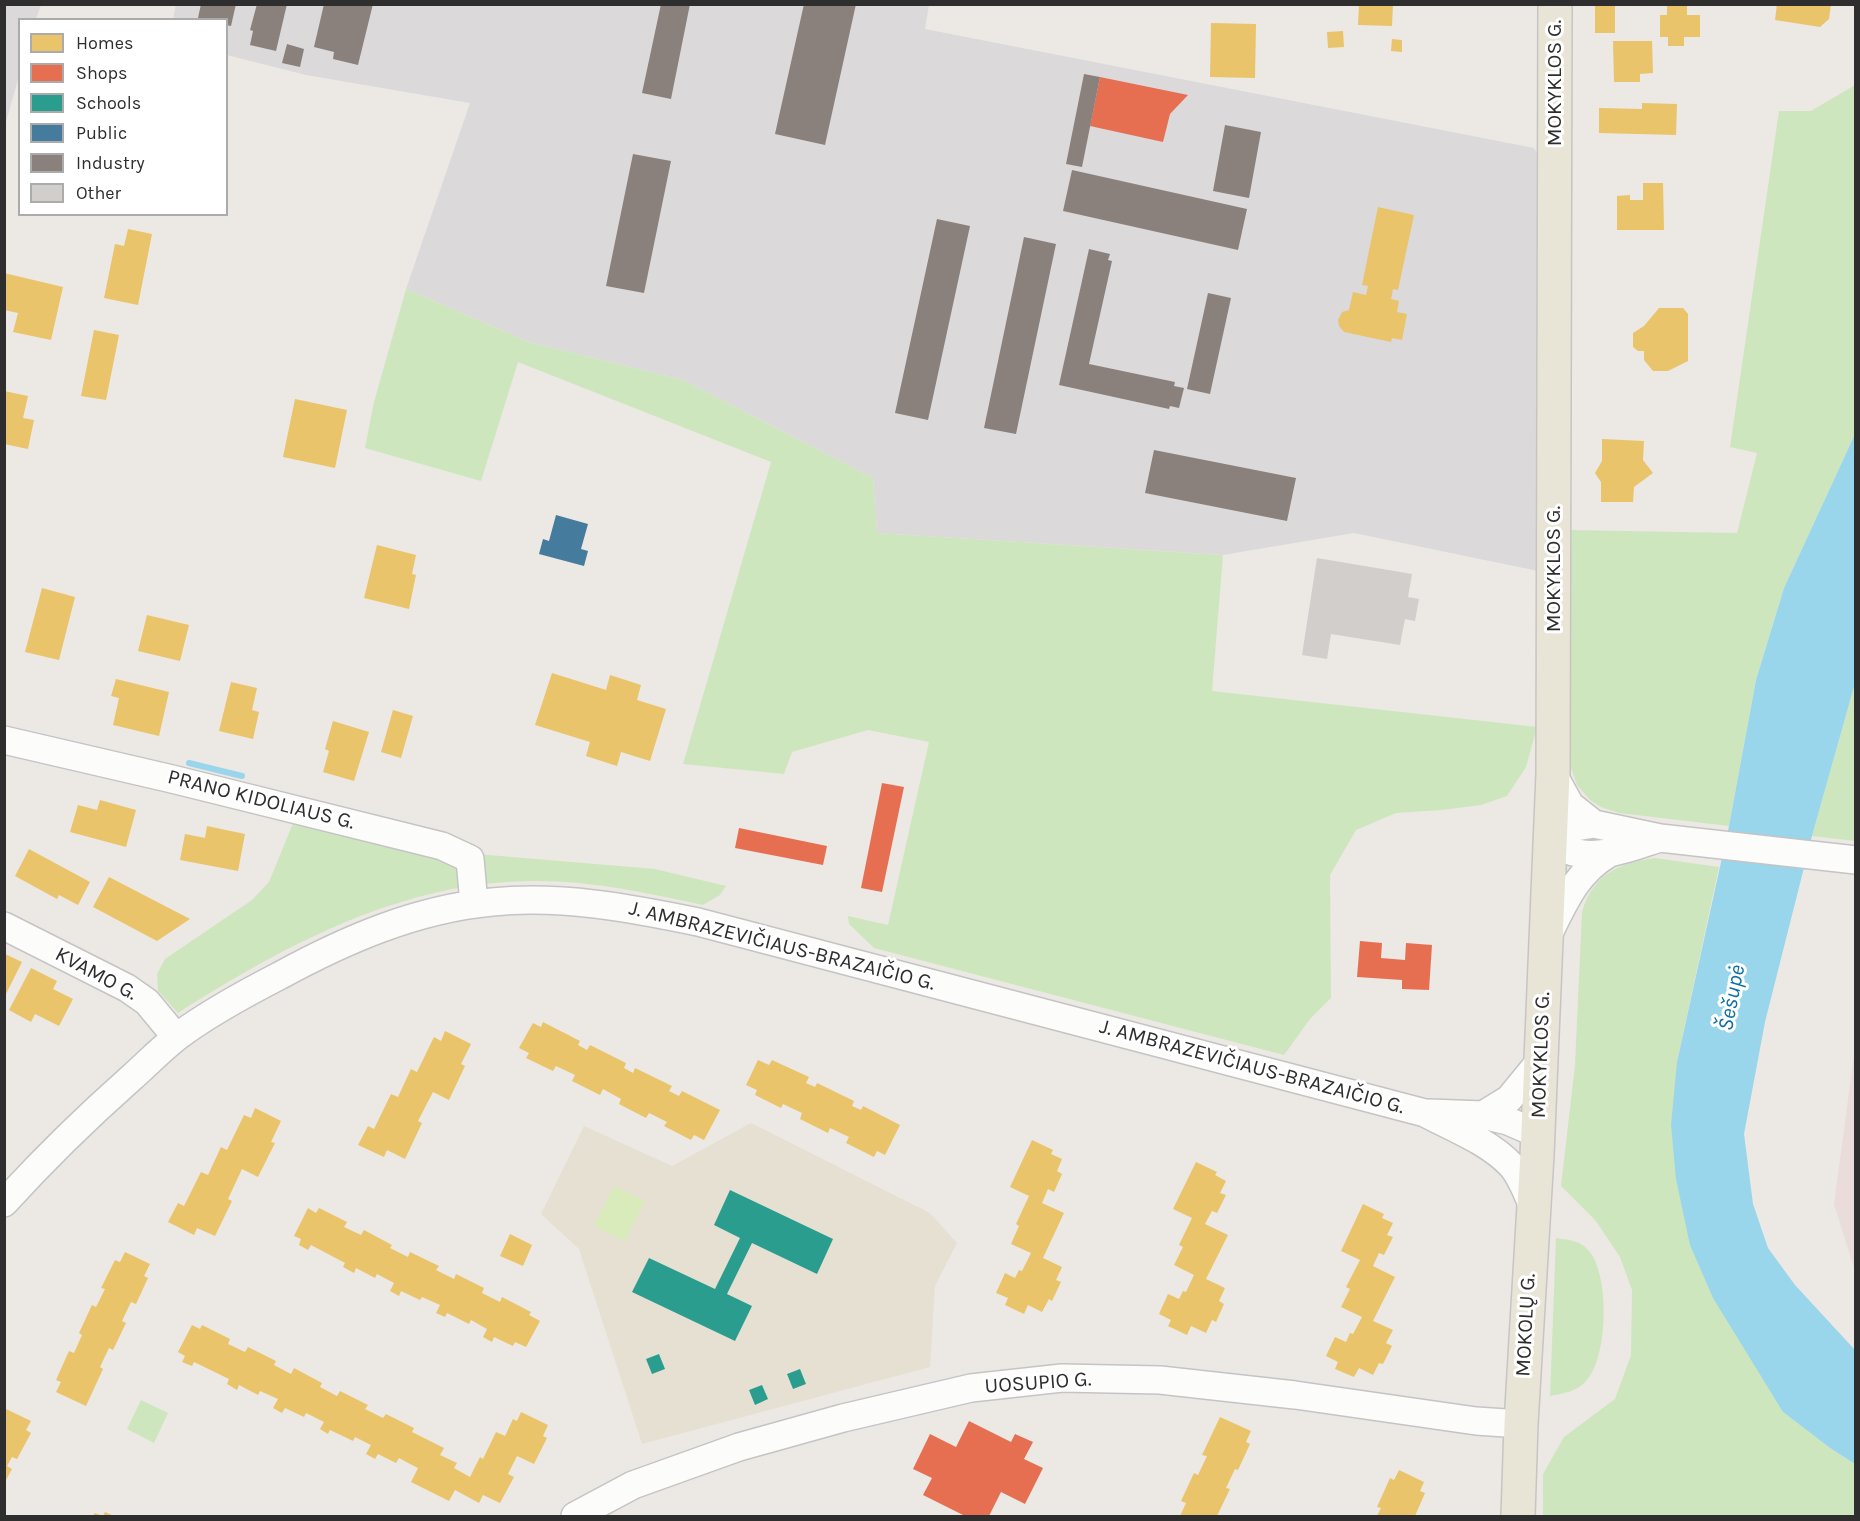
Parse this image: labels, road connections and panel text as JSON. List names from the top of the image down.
{
  "streets": {
    "main road": ["MOKYKLOS G.", "MOKOLŲ G."],
    "street": [
      "PRANO KIDOLIAUS G.",
      "J. AMBRAZEVIČIAUS-BRAZAIČIO G.",
      "KVAMO G.",
      "UOSUPIO G."
    ]
  },
  "crossings": [
    ["MOKYKLOS G.", "J. AMBRAZEVIČIAUS-BRAZAIČIO G."],
    ["MOKYKLOS G.", "MOKOLŲ G."],
    ["PRANO KIDOLIAUS G.", "J. AMBRAZEVIČIAUS-BRAZAIČIO G."],
    ["J. AMBRAZEVIČIAUS-BRAZAIČIO G.", "KVAMO G."],
    ["J. AMBRAZEVIČIAUS-BRAZAIČIO G.", "MOKOLŲ G."],
    ["MOKOLŲ G.", "UOSUPIO G."]
  ],
  "water": ["Šešupė"],
  "legend": [
    "Homes",
    "Shops",
    "Schools",
    "Public",
    "Industry",
    "Other"
  ]
}
